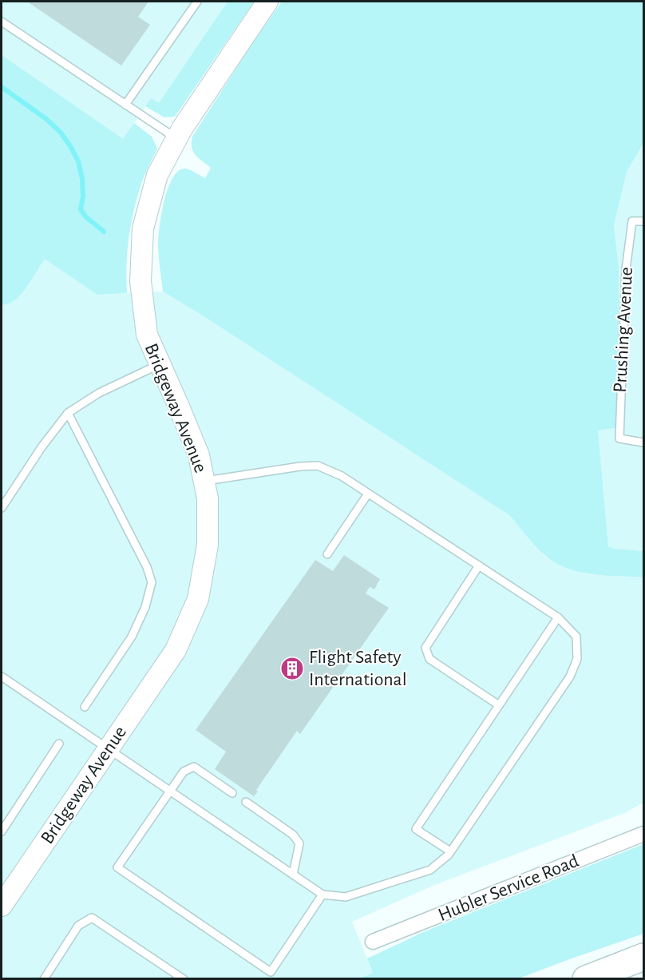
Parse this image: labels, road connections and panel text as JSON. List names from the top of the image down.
{
  "streets": {
    "street": ["Bridgeway Avenue", "Hubler Service Road"],
    "lane": ["Prushing Avenue"]
  },
  "places": {
    "building": ["Flight Safety International"]
  }
}
